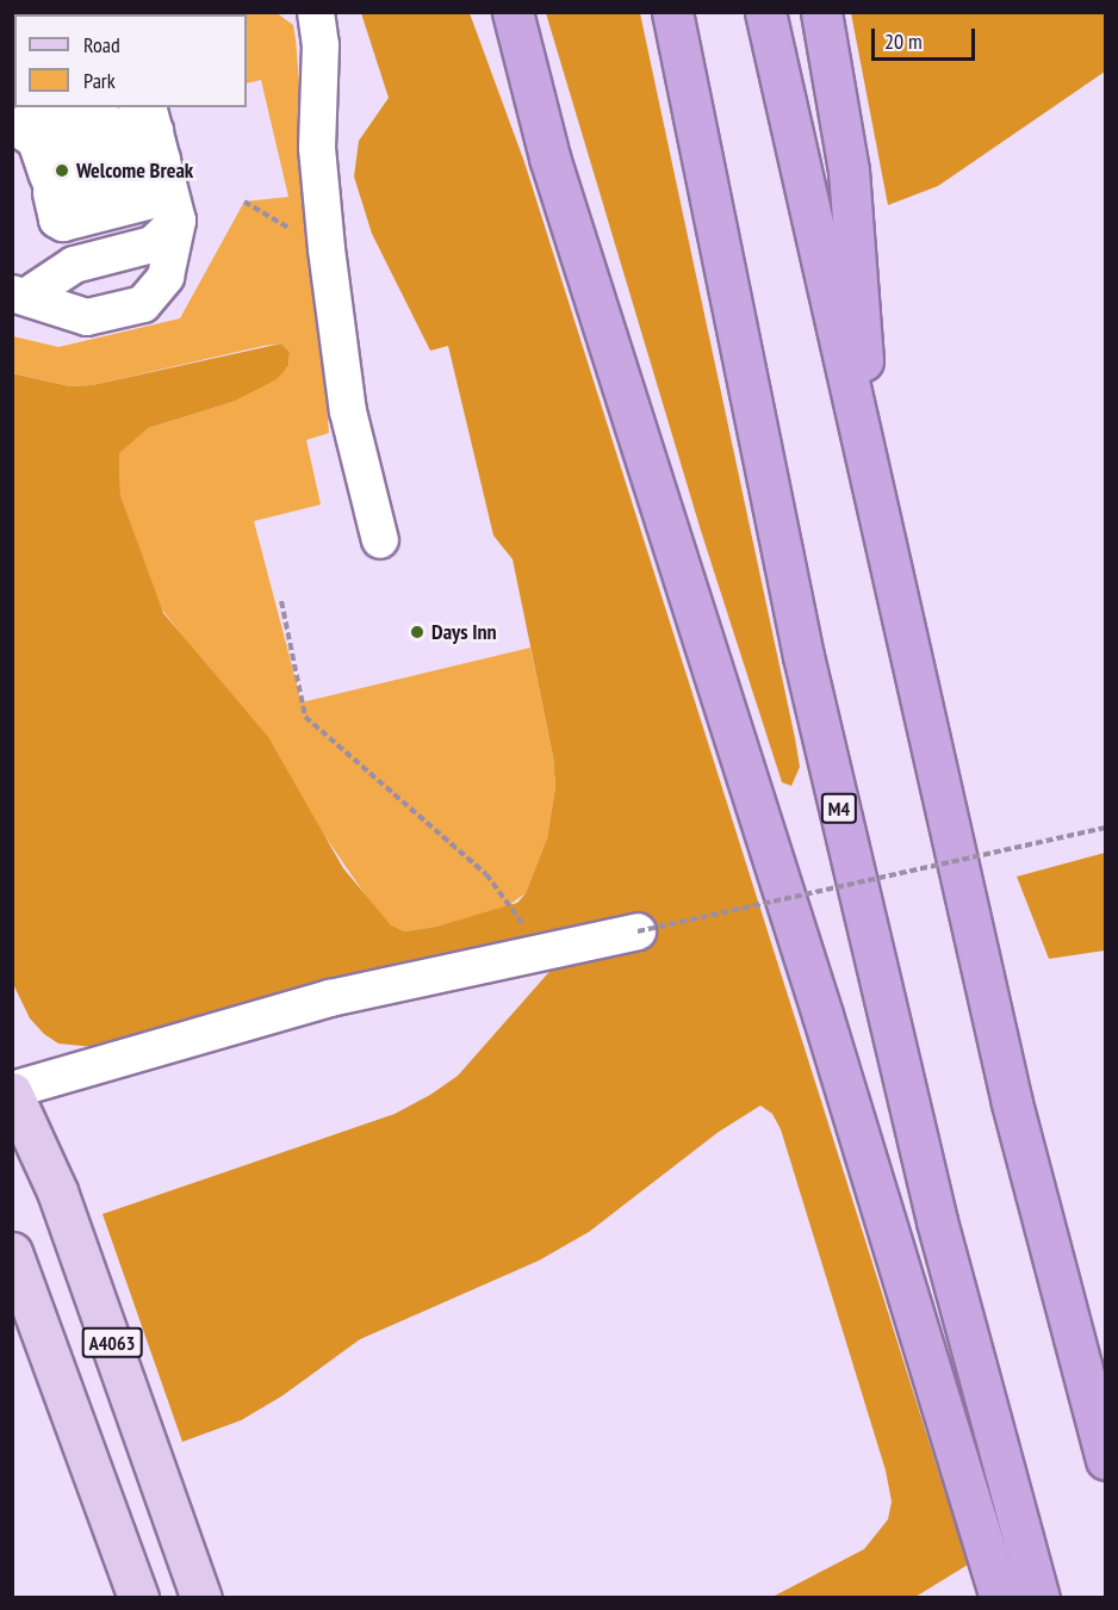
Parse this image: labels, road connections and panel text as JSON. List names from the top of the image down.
{
  "streets": {
    "highway": ["M4"],
    "main road": ["A4063"]
  },
  "places": ["Welcome Break", "Days Inn"],
  "legend": ["Road", "Park"],
  "scale_bar": "20 m"
}
